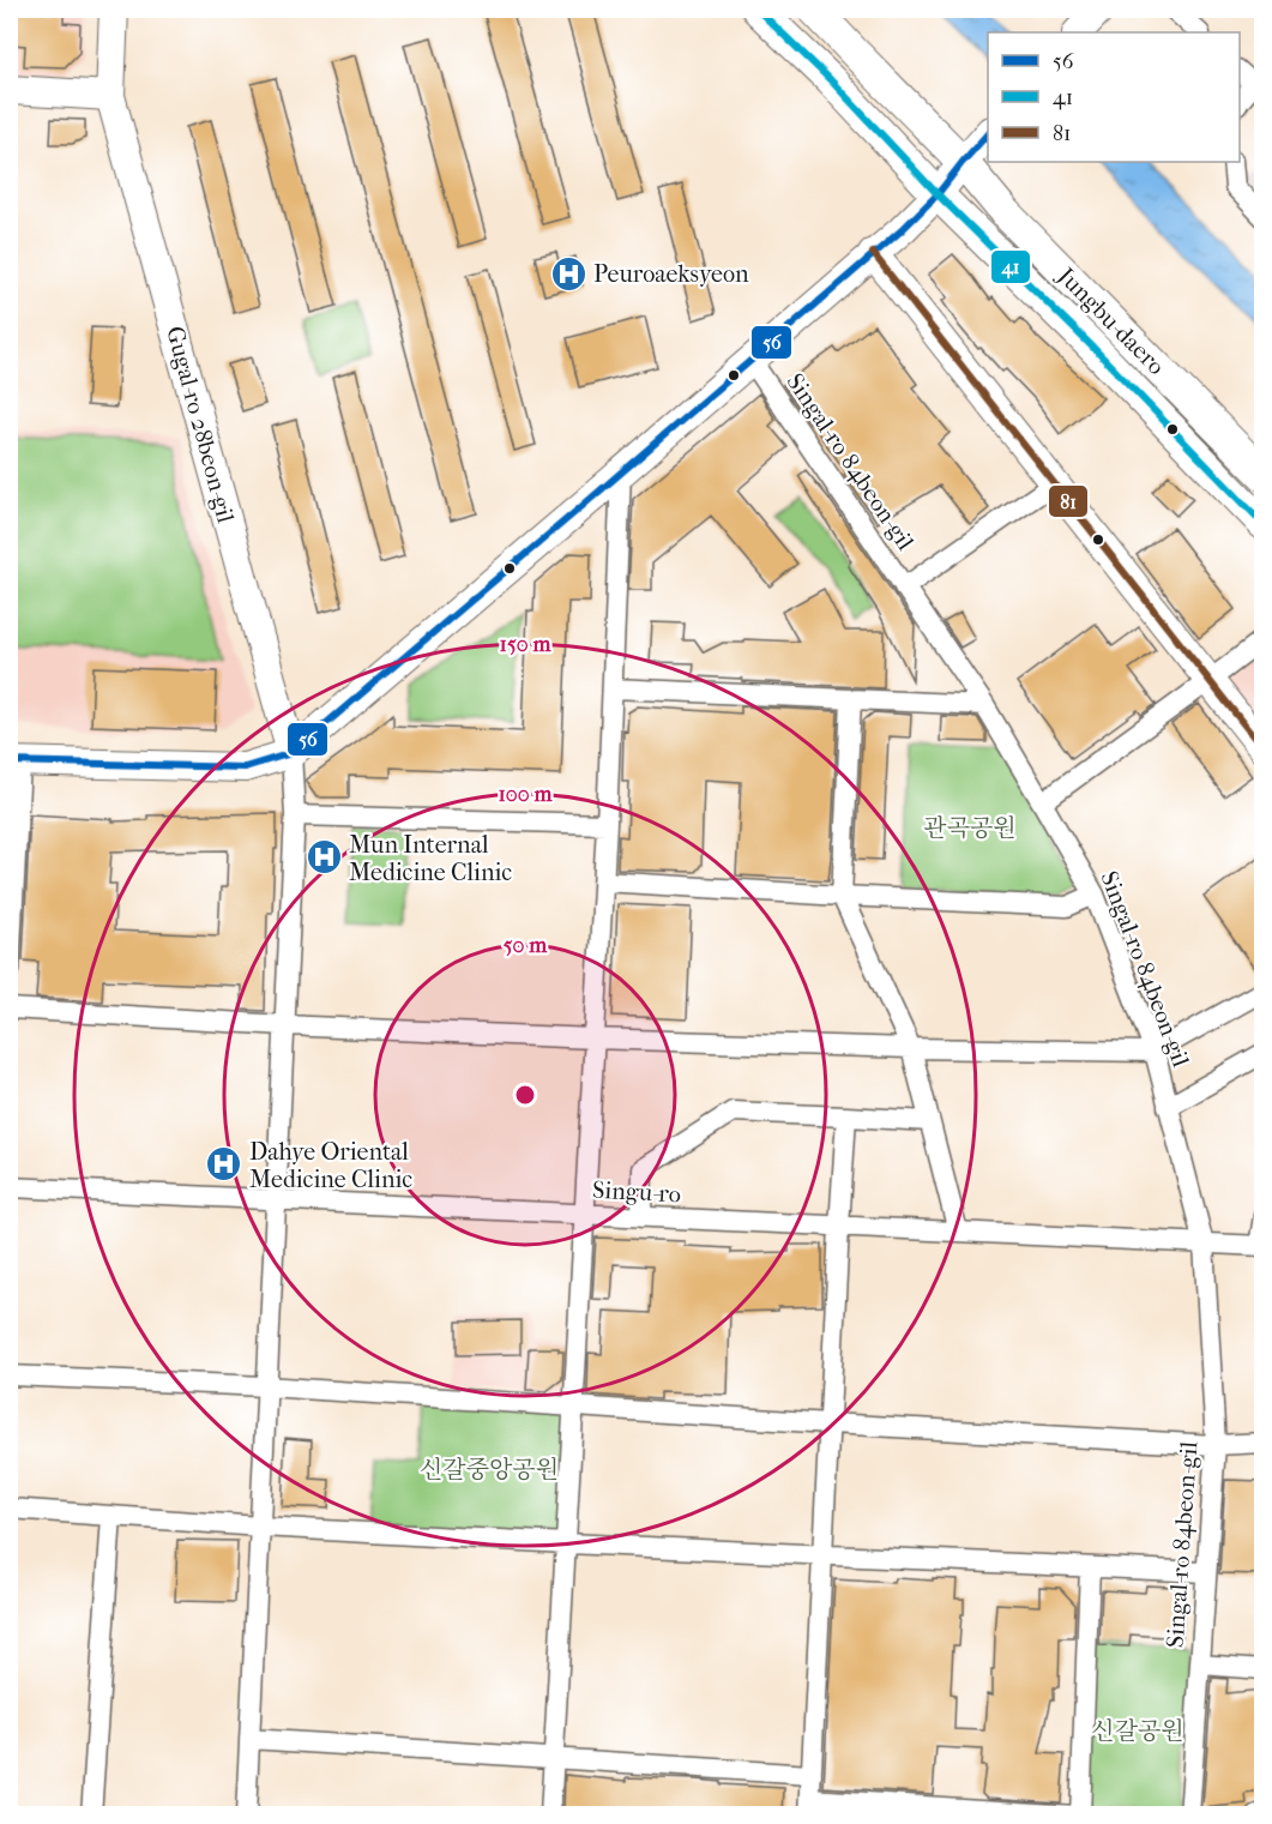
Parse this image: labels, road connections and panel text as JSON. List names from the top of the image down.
{
  "streets": {
    "main road": ["Jungbu-daero"],
    "street": ["Gugal-ro 28beon-gil", "Singal-ro 84beon-gil", "Singu-ro"]
  },
  "crossings": [
    ["Singal-ro 84beon-gil", "Singu-ro"]
  ],
  "parks": ["관곡공원", "신갈중앙공원", "신갈공원"],
  "places": {
    "hospital": ["Peuroaeksyeon", "Mun Internal Medicine Clinic", "Dahye Oriental Medicine Clinic"]
  },
  "lines": ["transit line 41", "transit line 56", "transit line 81"],
  "legend": ["56", "41", "81"],
  "rings": ["150 m", "100 m", "50 m"]
}
